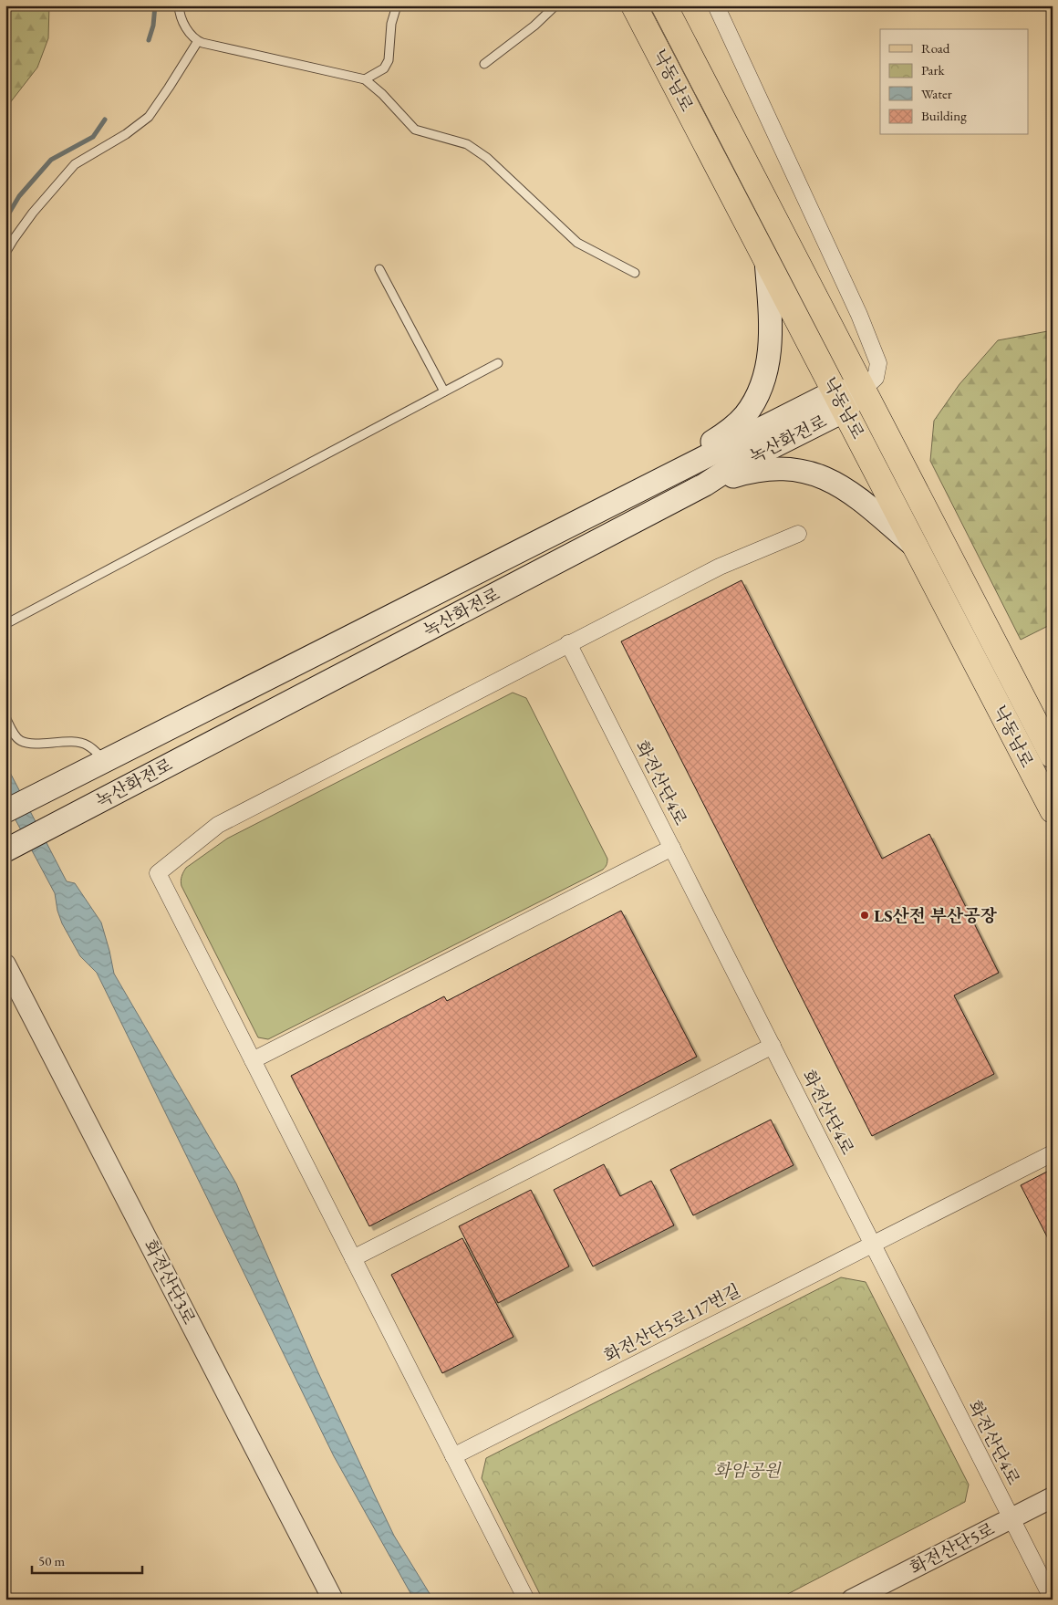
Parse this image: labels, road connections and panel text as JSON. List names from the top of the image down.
{
  "streets": {
    "main road": ["낙동남로", "녹산화전로"],
    "street": [
      "화전산단4로",
      "화전산단3로",
      "화전산단5로117번길",
      "화전산단5로"
    ]
  },
  "crossings": [
    ["낙동남로", "녹산화전로"],
    ["화전산단4로", "화전산단5로117번길"],
    ["화전산단4로", "화전산단5로"]
  ],
  "parks": ["화암공원"],
  "places": ["LS산전 부산공장"],
  "legend": [
    "Road",
    "Park",
    "Water",
    "Building"
  ],
  "scale_bar": "50 m"
}
